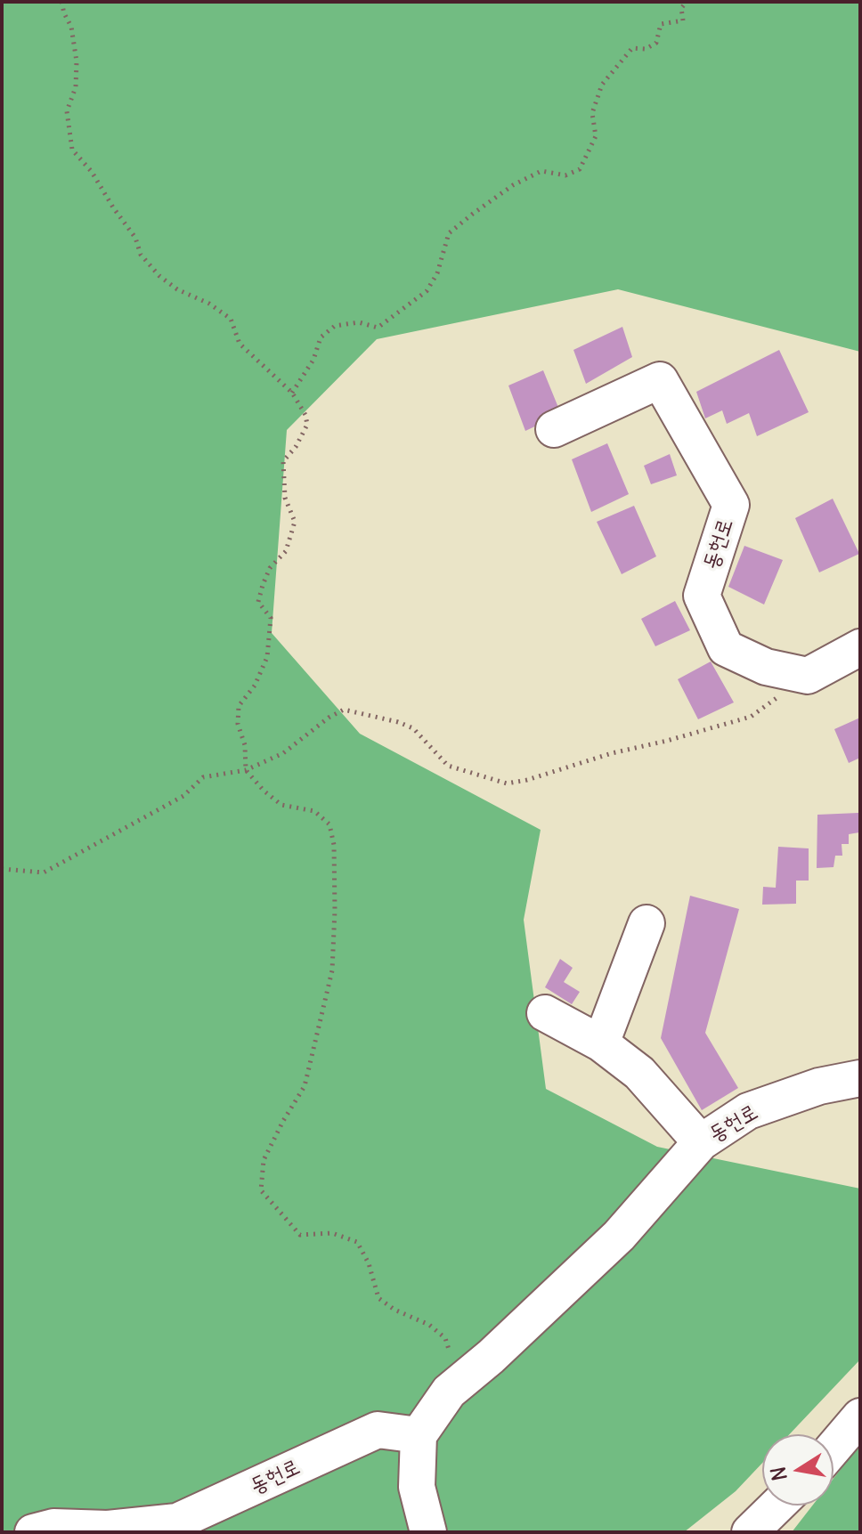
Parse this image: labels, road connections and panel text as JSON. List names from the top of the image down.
{
  "streets": {
    "street": ["동헌로"]
  },
  "north": "left"
}
